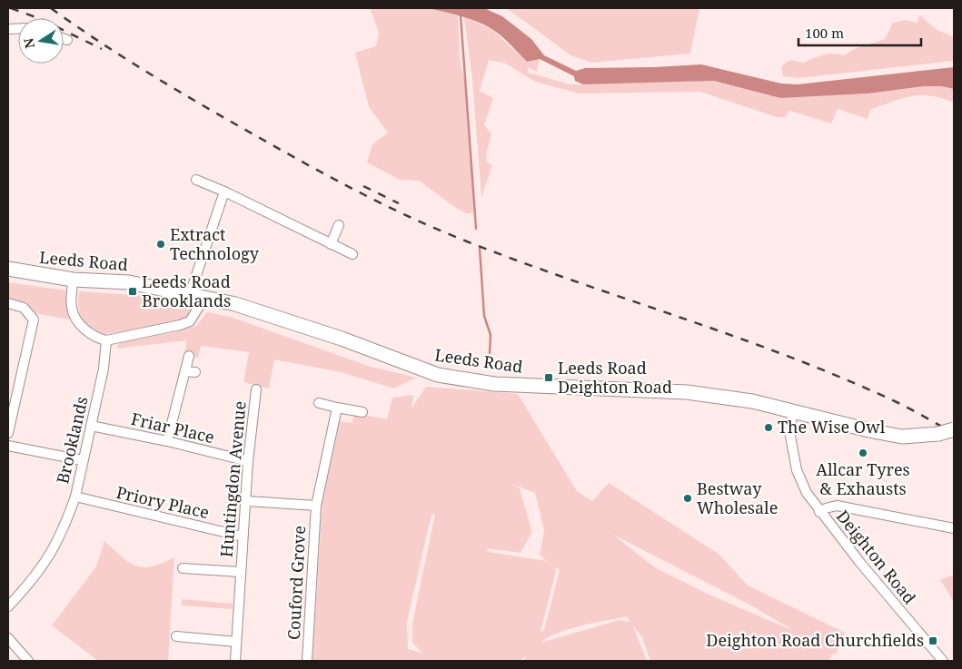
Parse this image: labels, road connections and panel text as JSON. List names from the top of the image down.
{
  "streets": {
    "main road": ["Leeds Road"],
    "street": [
      "Friar Place",
      "Brooklands",
      "Huntingdon Avenue",
      "Priory Place",
      "Deighton Road",
      "Couford Grove"
    ]
  },
  "crossings": [
    ["Leeds Road", "Deighton Road"],
    ["Friar Place", "Brooklands"],
    ["Friar Place", "Huntingdon Avenue"],
    ["Brooklands", "Priory Place"],
    ["Huntingdon Avenue", "Priory Place"],
    ["Huntingdon Avenue", "Couford Grove"]
  ],
  "places": {
    "other": [
      "Extract Technology",
      "The Wise Owl",
      "Allcar Tyres & Exhausts",
      "Bestway Wholesale"
    ],
    "transit": ["Leeds Road Brooklands", "Leeds Road Deighton Road", "Deighton Road Churchfields"]
  },
  "scale_bar": "100 m",
  "north": "left"
}
